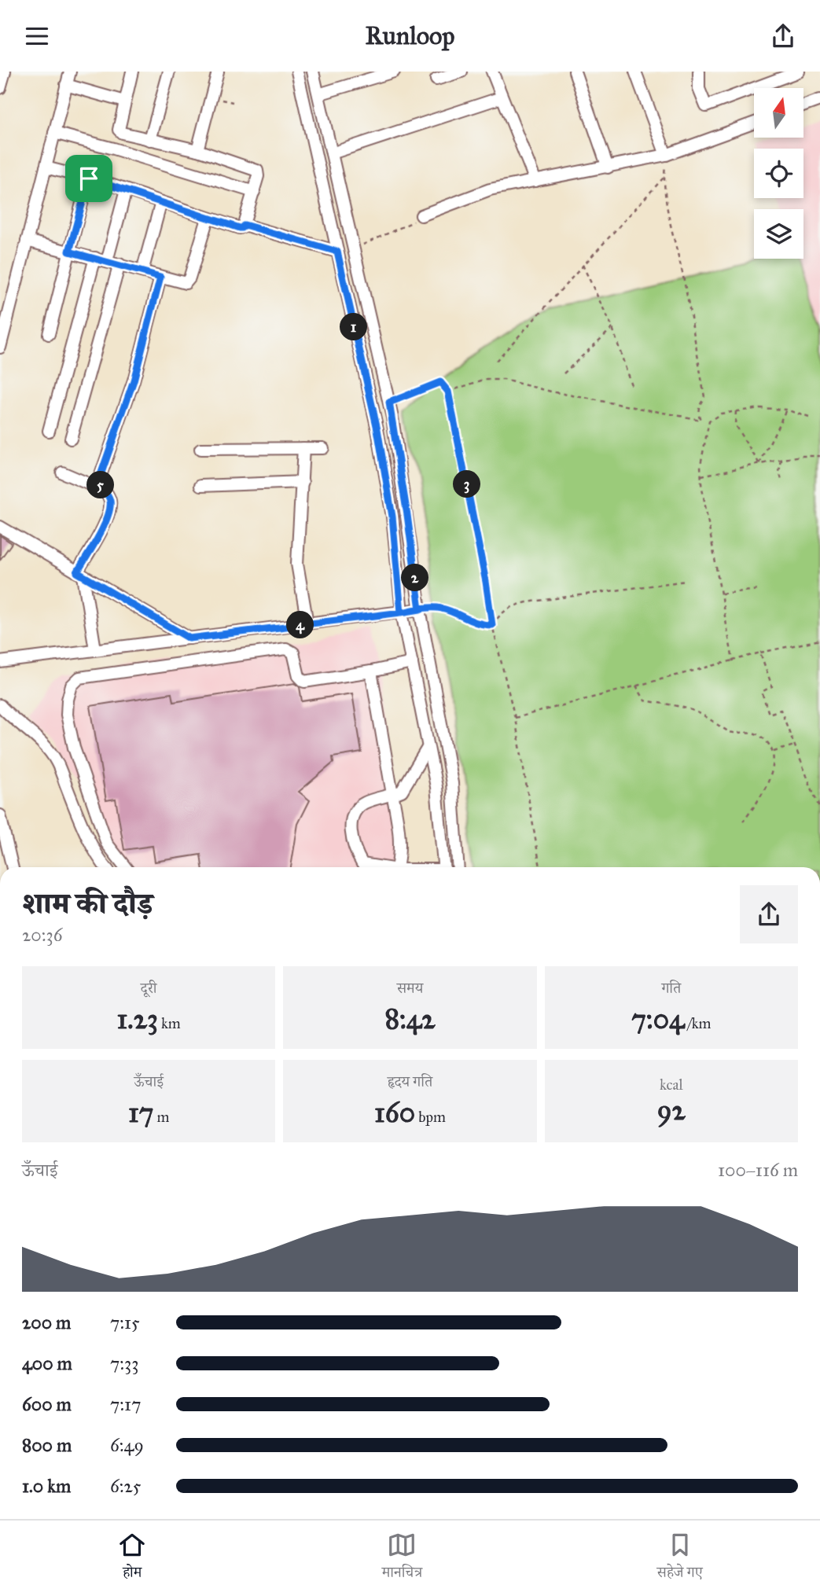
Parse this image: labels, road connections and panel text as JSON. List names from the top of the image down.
{
  "north": "top",
  "page": {
    "header": "Runloop",
    "pins": [
      "1",
      "3",
      "5",
      "2",
      "4"
    ],
    "heading": ["शाम की दौड़", "20:36"],
    "stats": [
      ["दूरी", "1.23 km"],
      ["समय", "8:42"],
      ["गति", "7:04 /km"],
      ["ऊँचाई", "17 m"],
      ["हृदय गति", "160 bpm"],
      ["kcal", "92"]
    ],
    "chart": ["ऊँचाई", "100–116 m"],
    "list": [
      {
        "name": "200 m",
        "note": "7:15"
      },
      {
        "name": "400 m",
        "note": "7:33"
      },
      {
        "name": "600 m",
        "note": "7:17"
      },
      {
        "name": "800 m",
        "note": "6:49"
      },
      {
        "name": "1.0 km",
        "note": "6:25"
      }
    ],
    "tabs": ["होम", "मानचित्र", "सहेजे गए"]
  }
}
